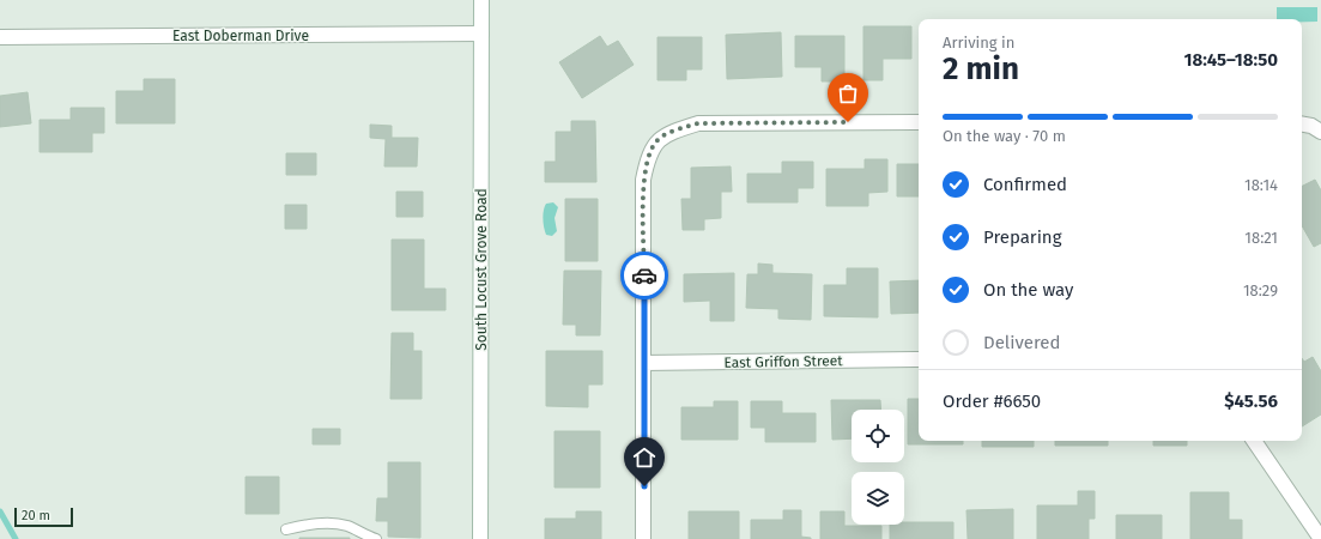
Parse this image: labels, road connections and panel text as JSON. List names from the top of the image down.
{
  "streets": {
    "street": ["East Doberman Drive", "South Locust Grove Road", "East Griffon Street"]
  },
  "crossings": [
    ["East Doberman Drive", "South Locust Grove Road"]
  ],
  "scale_bar": "20 m",
  "page": {
    "heading": ["2 min", "Arriving in", "18:45–18:50"],
    "panel": ["Order #6650", "$45.56"],
    "bar": "On the way · 70 m",
    "list": [
      ["Confirmed", "18:14"],
      ["Preparing", "18:21"],
      ["On the way", "18:29"],
      "Delivered"
    ],
    "scale": "20 m"
  }
}
